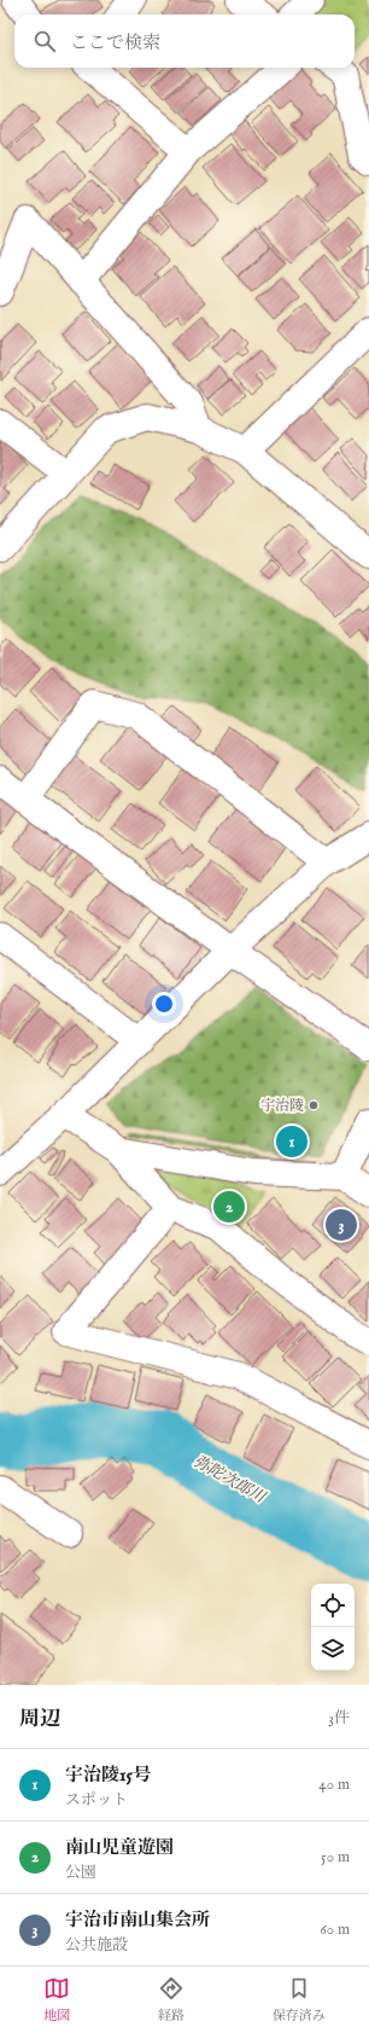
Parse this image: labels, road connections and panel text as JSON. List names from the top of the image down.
{
  "water": ["弥陀次郎川"],
  "places": ["宇治陵"],
  "page": {
    "search": "ここで検索",
    "pins": ["1", "2", "3"],
    "heading": ["周辺", "3件"],
    "list": [
      {
        "mark": "1",
        "name": "宇治陵15号",
        "note": "スポット",
        "value": "40 m"
      },
      {
        "mark": "2",
        "name": "南山児童遊園",
        "note": "公園",
        "value": "50 m"
      },
      {
        "mark": "3",
        "name": "宇治市南山集会所",
        "note": "公共施設",
        "value": "60 m"
      }
    ],
    "nav": ["地図", "経路", "保存済み"]
  }
}
